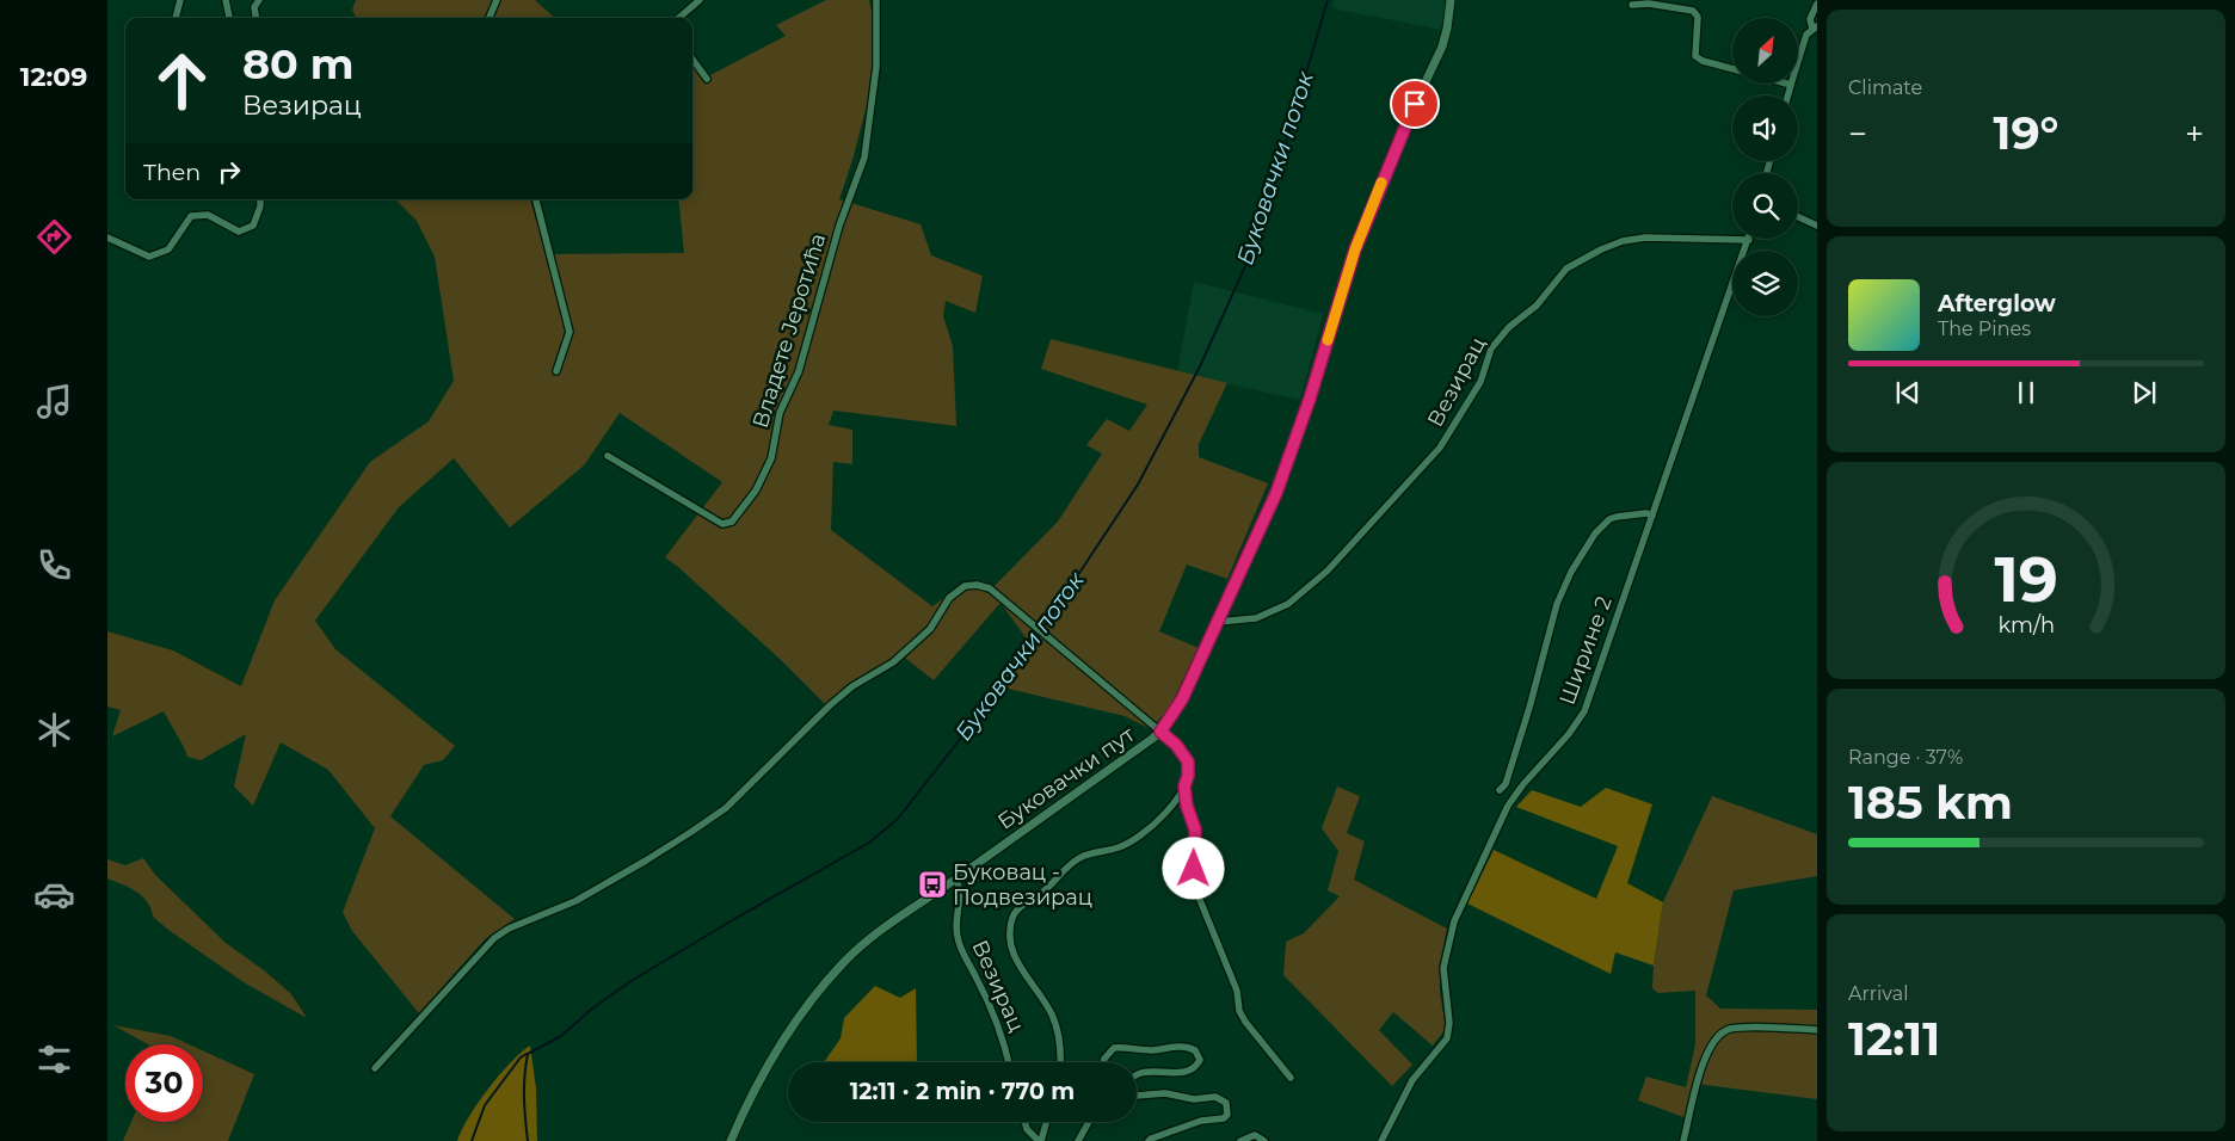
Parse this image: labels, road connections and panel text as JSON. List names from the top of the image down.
{
  "streets": {
    "street": [
      "Владете Јеротића",
      "Везирац",
      "Ширине 2",
      "Буковачки пут"
    ]
  },
  "crossings": [
    ["Везирац", "Ширине 2"],
    ["Везирац", "Буковачки пут"]
  ],
  "water": ["Буковачки поток"],
  "places": {
    "bus stop": ["Буковац - Подвезирац"]
  },
  "north": "top right",
  "page": {
    "tabs": "12:09",
    "tile": [
      "Climate",
      ["Range · 37%", "185 km"],
      ["Arrival", "12:11"]
    ],
    "turn": ["80 m", "Везирац"],
    "heat": ["−", "19°", "+"],
    "then": "Then",
    "song": ["Afterglow", "The Pines"],
    "limit": "30",
    "trip": "12:11 · 2 min · 770 m",
    "gauge": ["19", "km/h"]
  }
}
